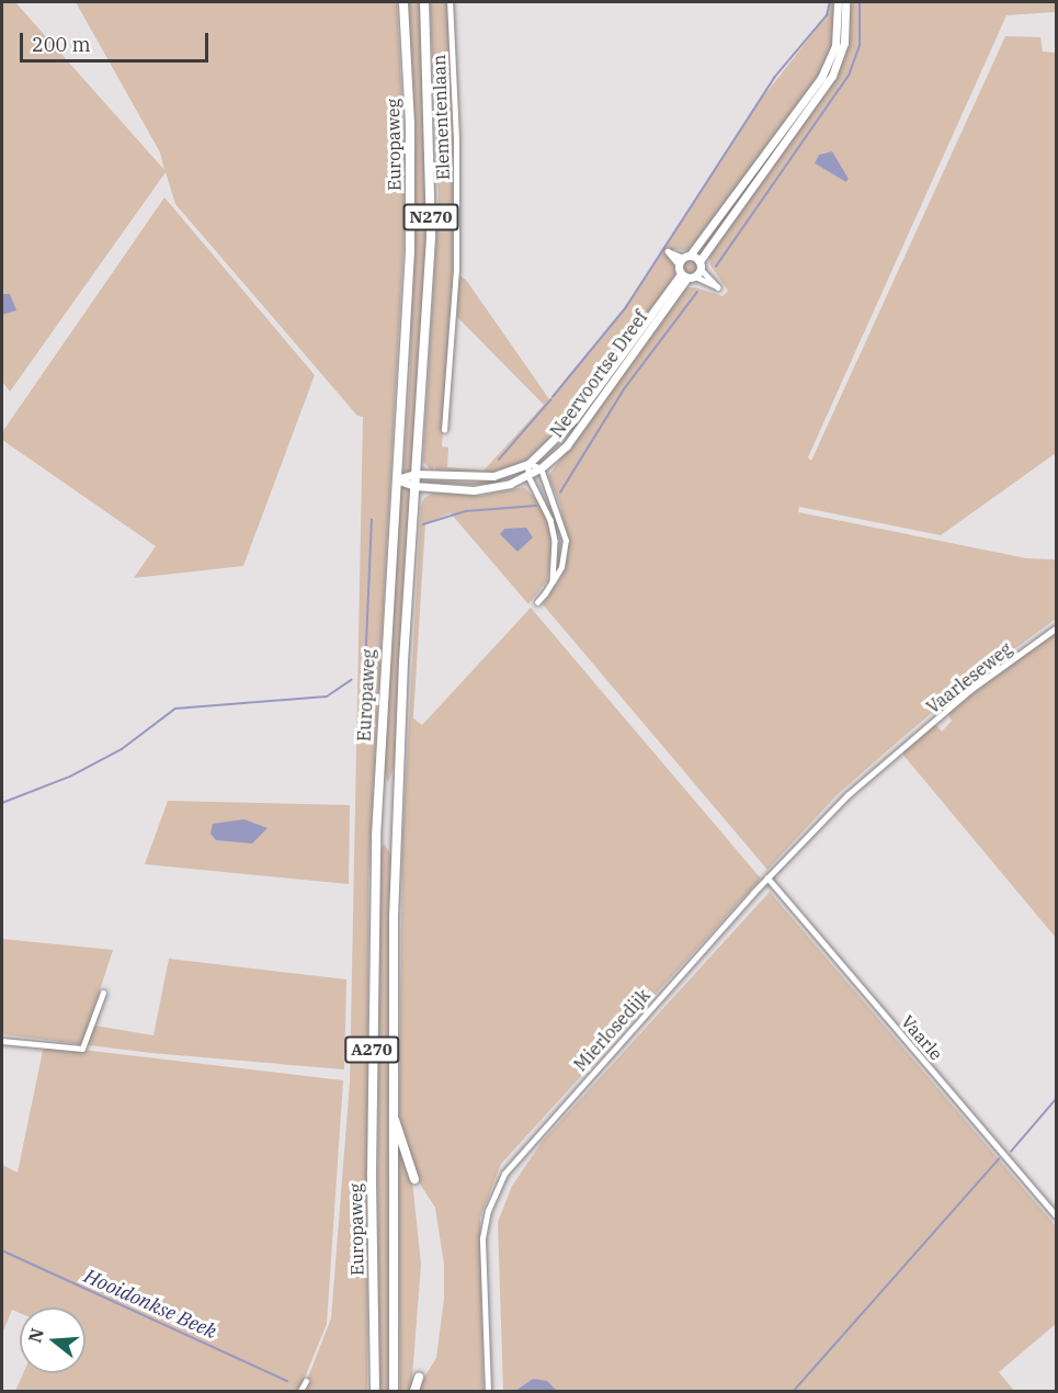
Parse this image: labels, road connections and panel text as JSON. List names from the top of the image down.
{
  "streets": {
    "highway": ["Europaweg", "N270", "A270"],
    "street": [
      "Elementenlaan",
      "Neervoortse Dreef",
      "Vaarleseweg",
      "Mierlosedijk",
      "Vaarle"
    ]
  },
  "crossings": [
    ["Europaweg", "Neervoortse Dreef"],
    ["Europaweg", "A270"],
    ["Vaarleseweg", "Mierlosedijk"],
    ["Mierlosedijk", "Vaarle"]
  ],
  "water": ["Hooidonkse Beek"],
  "scale_bar": "200 m",
  "north": "left"
}
